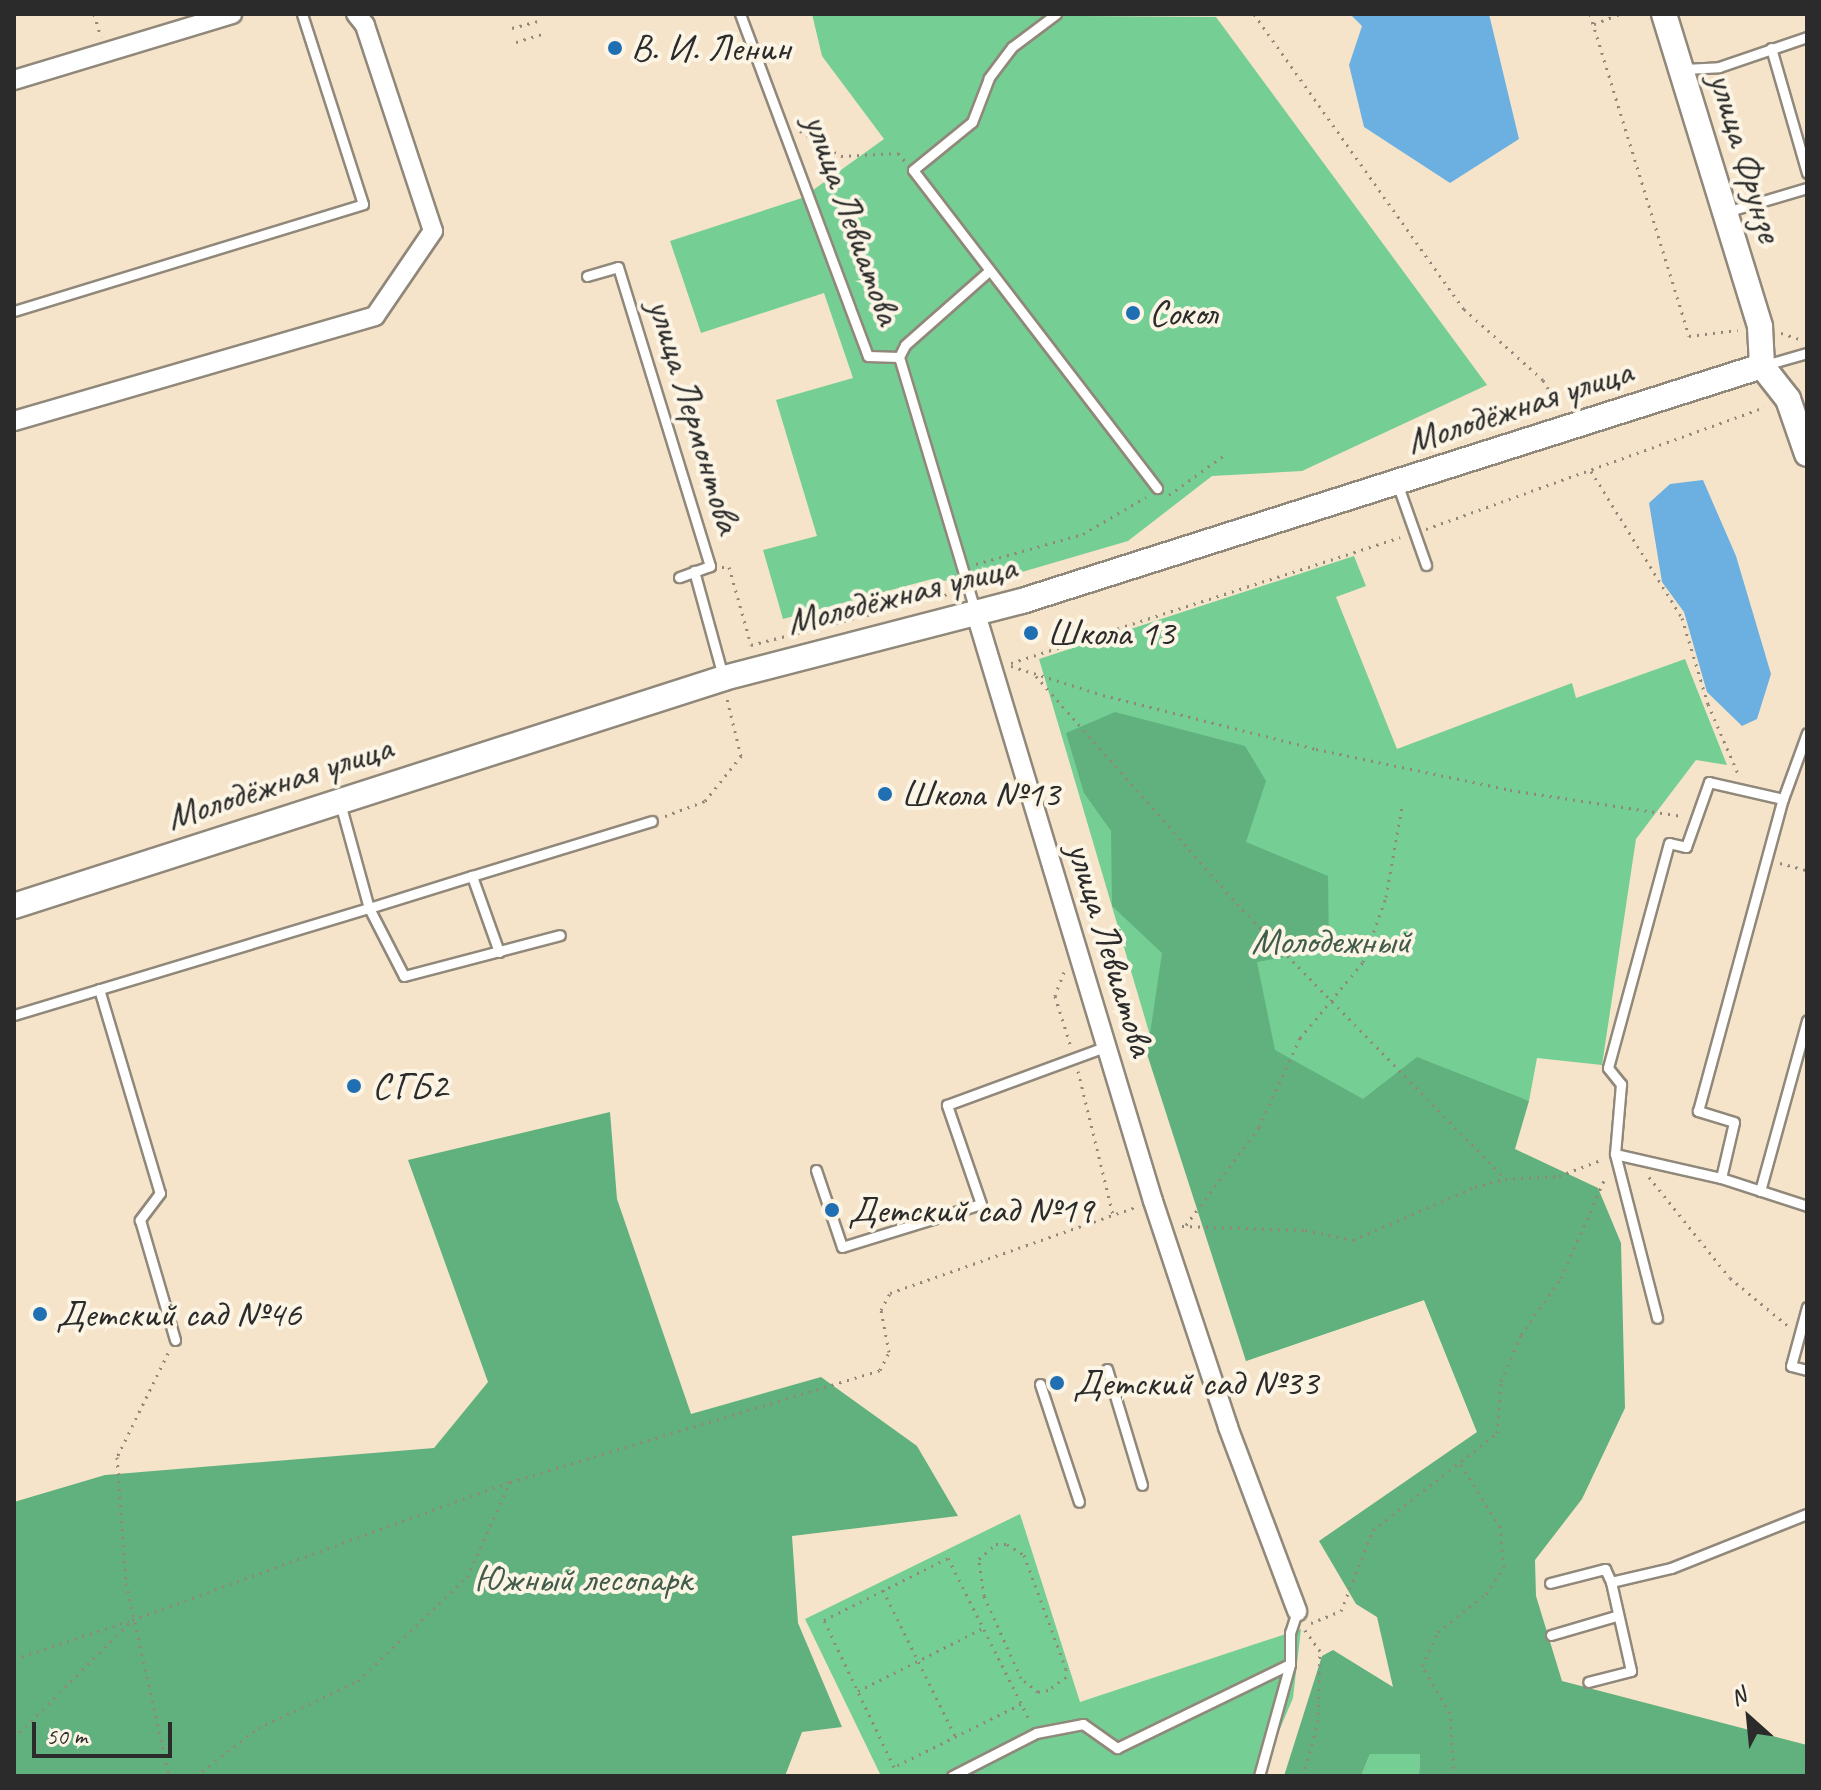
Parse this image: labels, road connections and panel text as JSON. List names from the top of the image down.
{
  "streets": {
    "main road": ["улица Фрунзе", "Молодёжная улица"],
    "street": ["улица Левиатова"],
    "lane": ["улица Лермонтова"]
  },
  "crossings": [
    ["улица Фрунзе", "Молодёжная улица"],
    ["улица Левиатова", "Молодёжная улица"],
    ["Молодёжная улица", "улица Лермонтова"]
  ],
  "parks": ["Молодежный", "Южный лесопарк"],
  "places": [
    "В. И. Ленин",
    "Сокол",
    "Школа 13",
    "Школа №13",
    "СГБ2",
    "Детский сад №19",
    "Детский сад №46",
    "Детский сад №33"
  ],
  "scale_bar": "50 m",
  "north": "top left"
}
